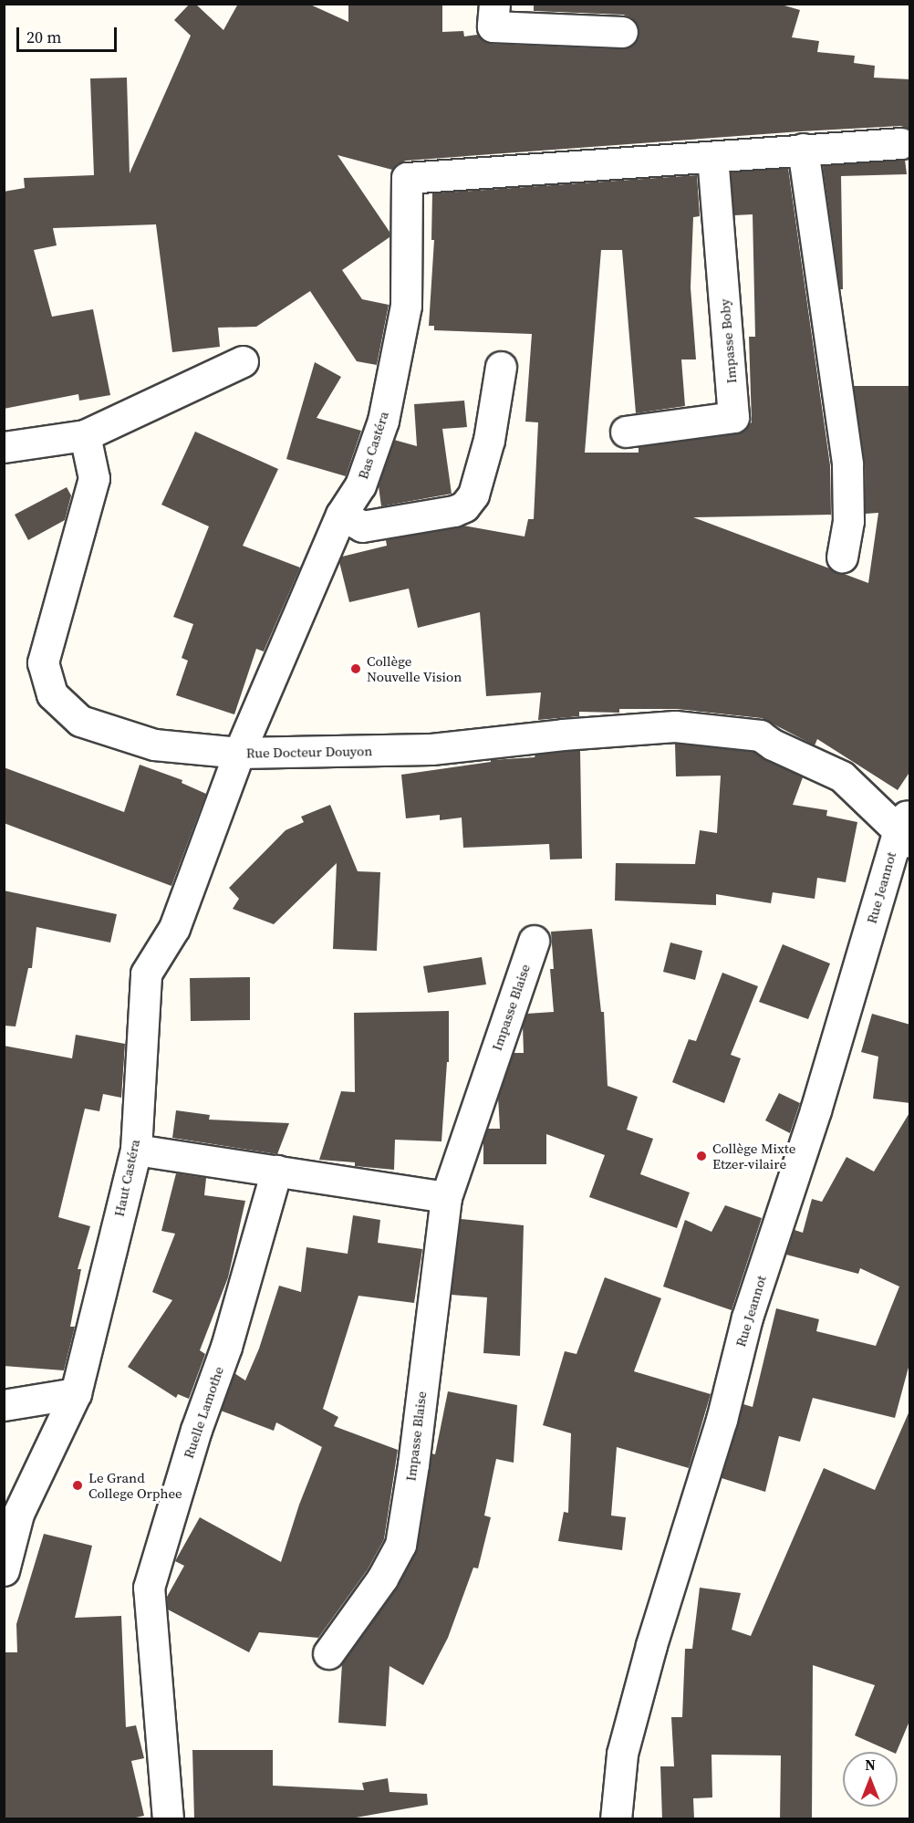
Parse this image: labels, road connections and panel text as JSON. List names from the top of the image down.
{
  "streets": {
    "street": [
      "Impasse Boby",
      "Bas Castéra",
      "Rue Docteur Douyon",
      "Rue Jeannot",
      "Impasse Blaise",
      "Haut Castéra",
      "Ruelle Lamothe"
    ]
  },
  "crossings": [
    ["Impasse Boby", "Bas Castéra"],
    ["Bas Castéra", "Rue Docteur Douyon"],
    ["Bas Castéra", "Haut Castéra"],
    ["Rue Docteur Douyon", "Rue Jeannot"],
    ["Rue Docteur Douyon", "Haut Castéra"]
  ],
  "places": ["Collège Nouvelle Vision", "Collège Mixte Etzer-vilaire", "Le Grand College Orphee"],
  "scale_bar": "20 m",
  "north": "top"
}
